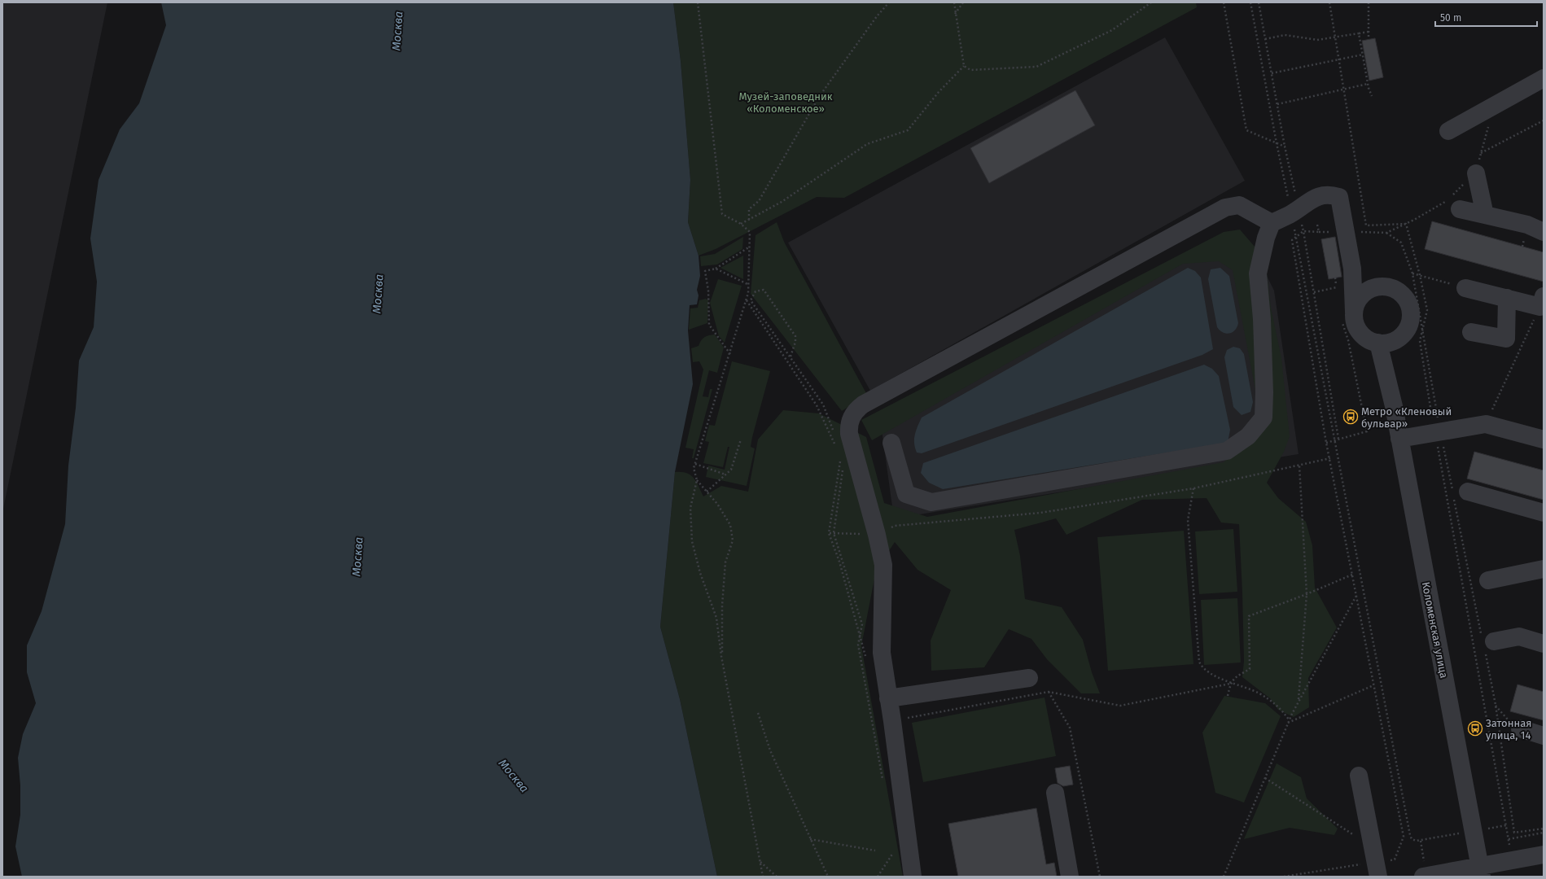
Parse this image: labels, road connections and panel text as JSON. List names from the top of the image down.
{
  "streets": {
    "street": ["Коломенская улица"]
  },
  "water": ["Москва"],
  "parks": ["Музей-заповедник «Коломенское»"],
  "places": {
    "bus stop": ["Метро «Кленовый бульвар»", "Затонная улица, 14"]
  },
  "scale_bar": "50 m"
}
